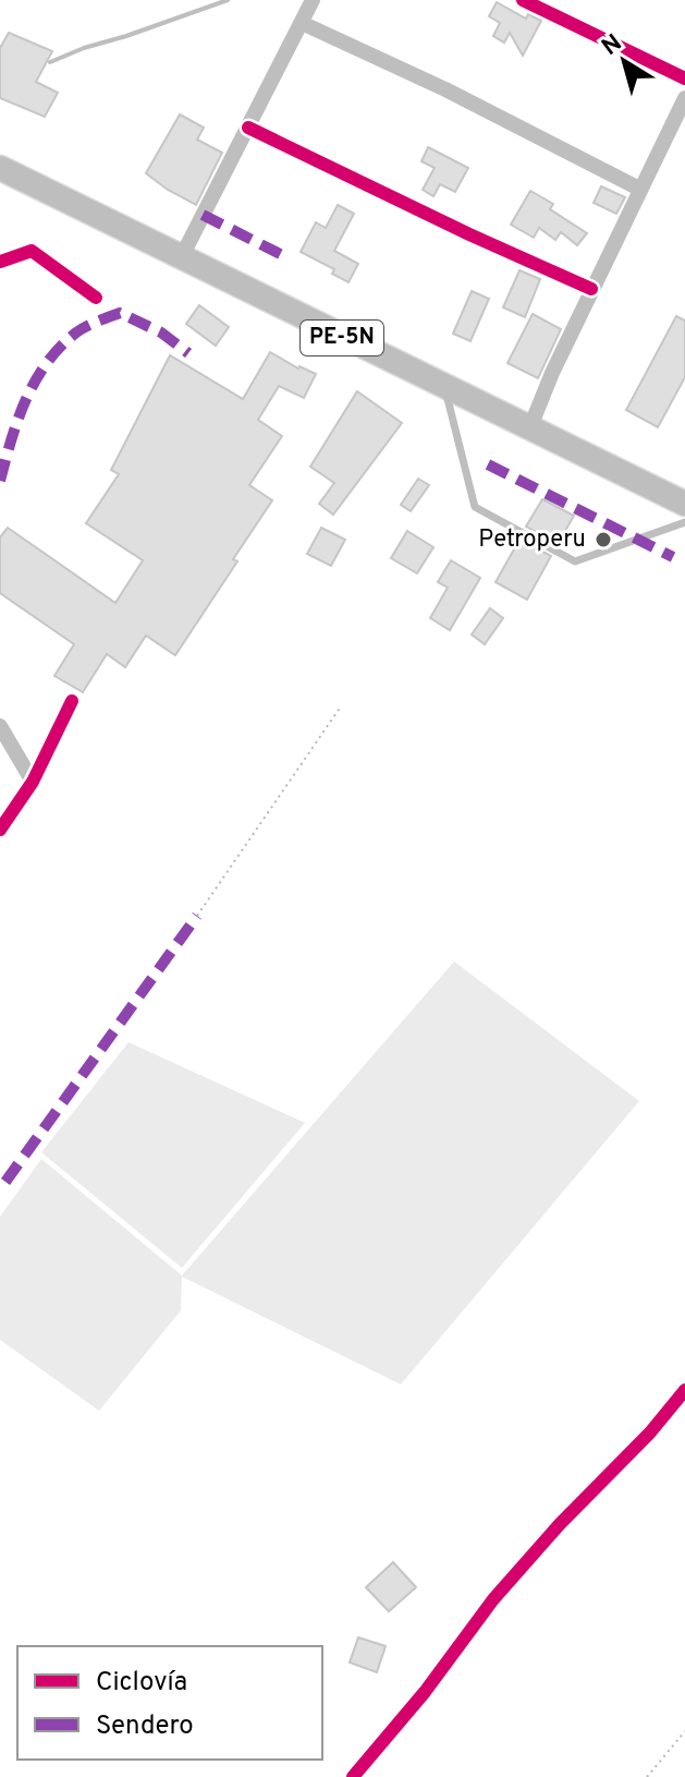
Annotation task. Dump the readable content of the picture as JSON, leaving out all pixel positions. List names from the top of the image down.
{
  "streets": {
    "highway": ["PE-5N"]
  },
  "places": ["Petroperu"],
  "legend": ["Ciclovía", "Sendero"],
  "north": "top left"
}
